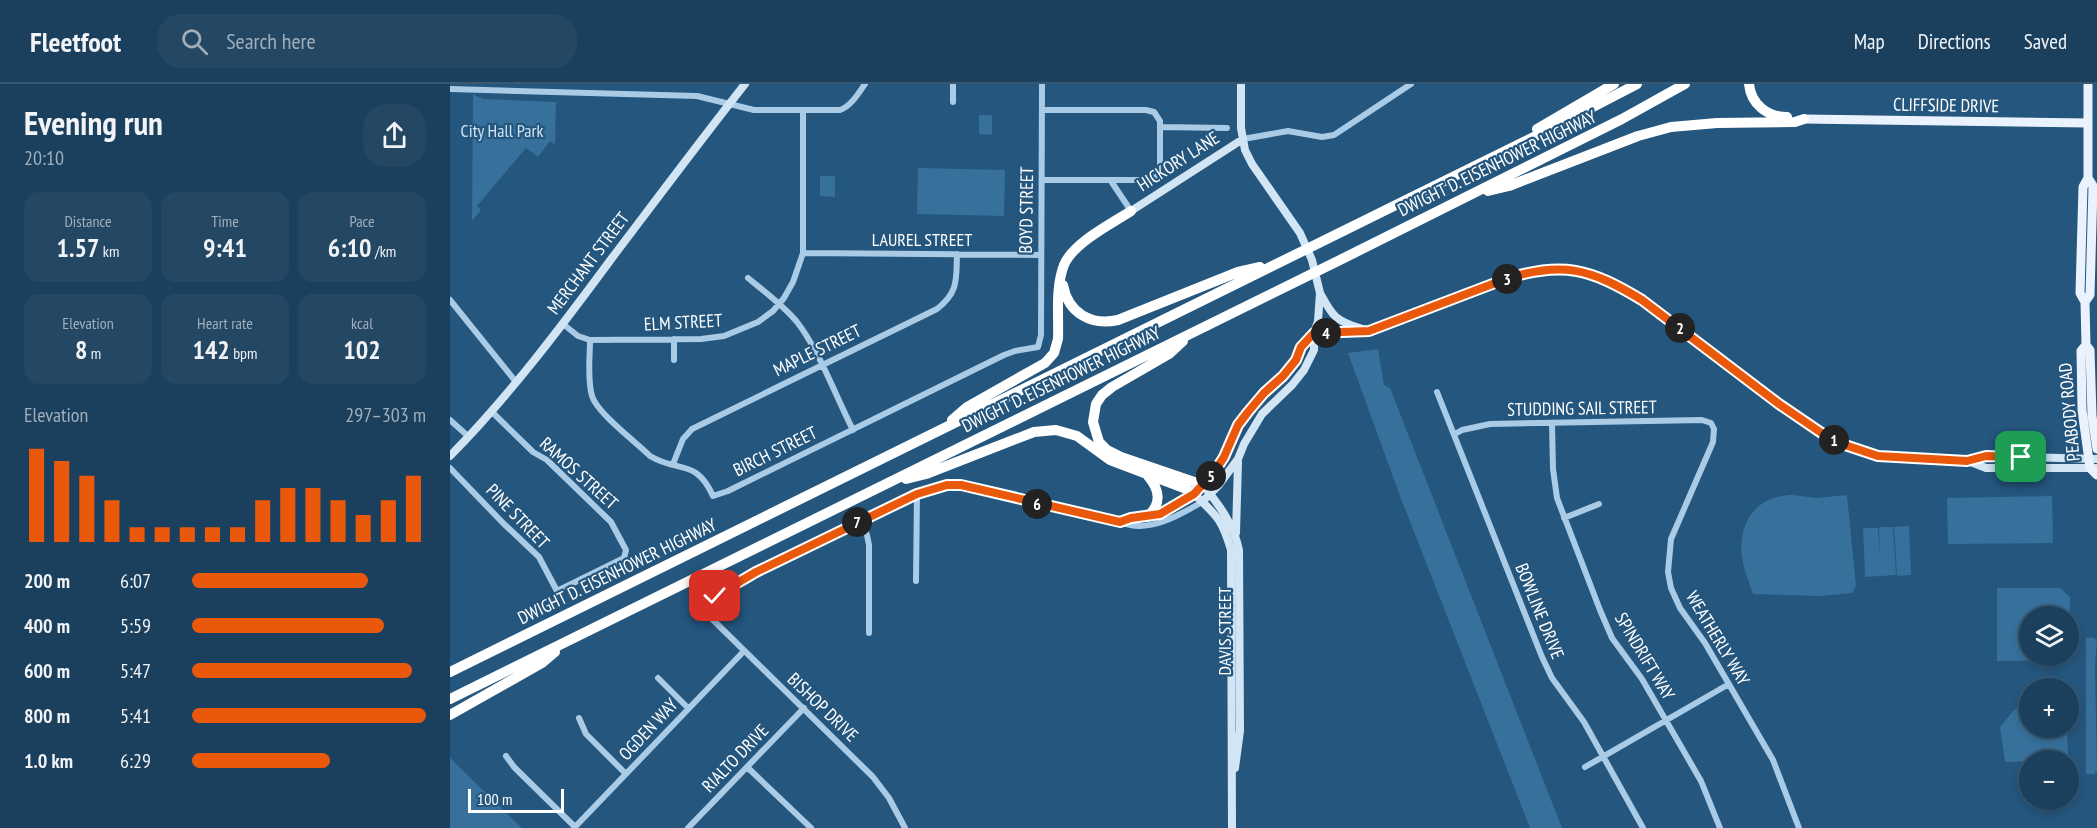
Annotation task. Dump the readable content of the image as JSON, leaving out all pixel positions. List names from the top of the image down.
{
  "streets": {
    "highway": ["DWIGHT D. EISENHOWER HIGHWAY"],
    "main road": ["CLIFFSIDE DRIVE", "PEABODY ROAD"],
    "street": [
      "HICKORY LANE",
      "BOYD STREET",
      "LAUREL STREET",
      "MERCHANT STREET",
      "ELM STREET",
      "MAPLE STREET",
      "STUDDING SAIL STREET",
      "BIRCH STREET",
      "RAMOS STREET",
      "PINE STREET",
      "BOWLINE DRIVE",
      "DAVIS STREET",
      "WEATHERLY WAY",
      "SPINDRIFT WAY",
      "BISHOP DRIVE",
      "OGDEN WAY",
      "RIALTO DRIVE"
    ]
  },
  "crossings": [
    ["CLIFFSIDE DRIVE", "PEABODY ROAD"],
    ["BOYD STREET", "LAUREL STREET"],
    ["BOYD STREET", "BIRCH STREET"],
    ["LAUREL STREET", "ELM STREET"],
    ["LAUREL STREET", "MAPLE STREET"],
    ["MERCHANT STREET", "ELM STREET"],
    ["MERCHANT STREET", "RAMOS STREET"],
    ["ELM STREET", "BIRCH STREET"],
    ["MAPLE STREET", "BIRCH STREET"],
    ["STUDDING SAIL STREET", "BOWLINE DRIVE"],
    ["STUDDING SAIL STREET", "WEATHERLY WAY"],
    ["STUDDING SAIL STREET", "SPINDRIFT WAY"],
    ["RAMOS STREET", "PINE STREET"],
    ["BISHOP DRIVE", "OGDEN WAY"],
    ["BISHOP DRIVE", "RIALTO DRIVE"]
  ],
  "parks": ["City Hall Park"],
  "scale_bar": "100 m",
  "page": {
    "header": "Fleetfoot",
    "search": "Search here",
    "nav": ["Map", "Directions", "Saved"],
    "heading": ["Evening run", "20:10"],
    "stats": [
      ["Distance", "1.57 km"],
      ["Time", "9:41"],
      ["Pace", "6:10 /km"],
      ["Elevation", "8 m"],
      ["Heart rate", "142 bpm"],
      ["kcal", "102"]
    ],
    "pins": [
      "3",
      "2",
      "4",
      "1",
      "5",
      "6",
      "7"
    ],
    "chart": ["Elevation", "297–303 m"],
    "list": [
      {
        "name": "200 m",
        "note": "6:07"
      },
      {
        "name": "400 m",
        "note": "5:59"
      },
      {
        "name": "600 m",
        "note": "5:47"
      },
      {
        "name": "800 m",
        "note": "5:41"
      },
      {
        "name": "1.0 km",
        "note": "6:29"
      }
    ],
    "map_buttons": ["+", "−"],
    "scale": "100 m"
  }
}
